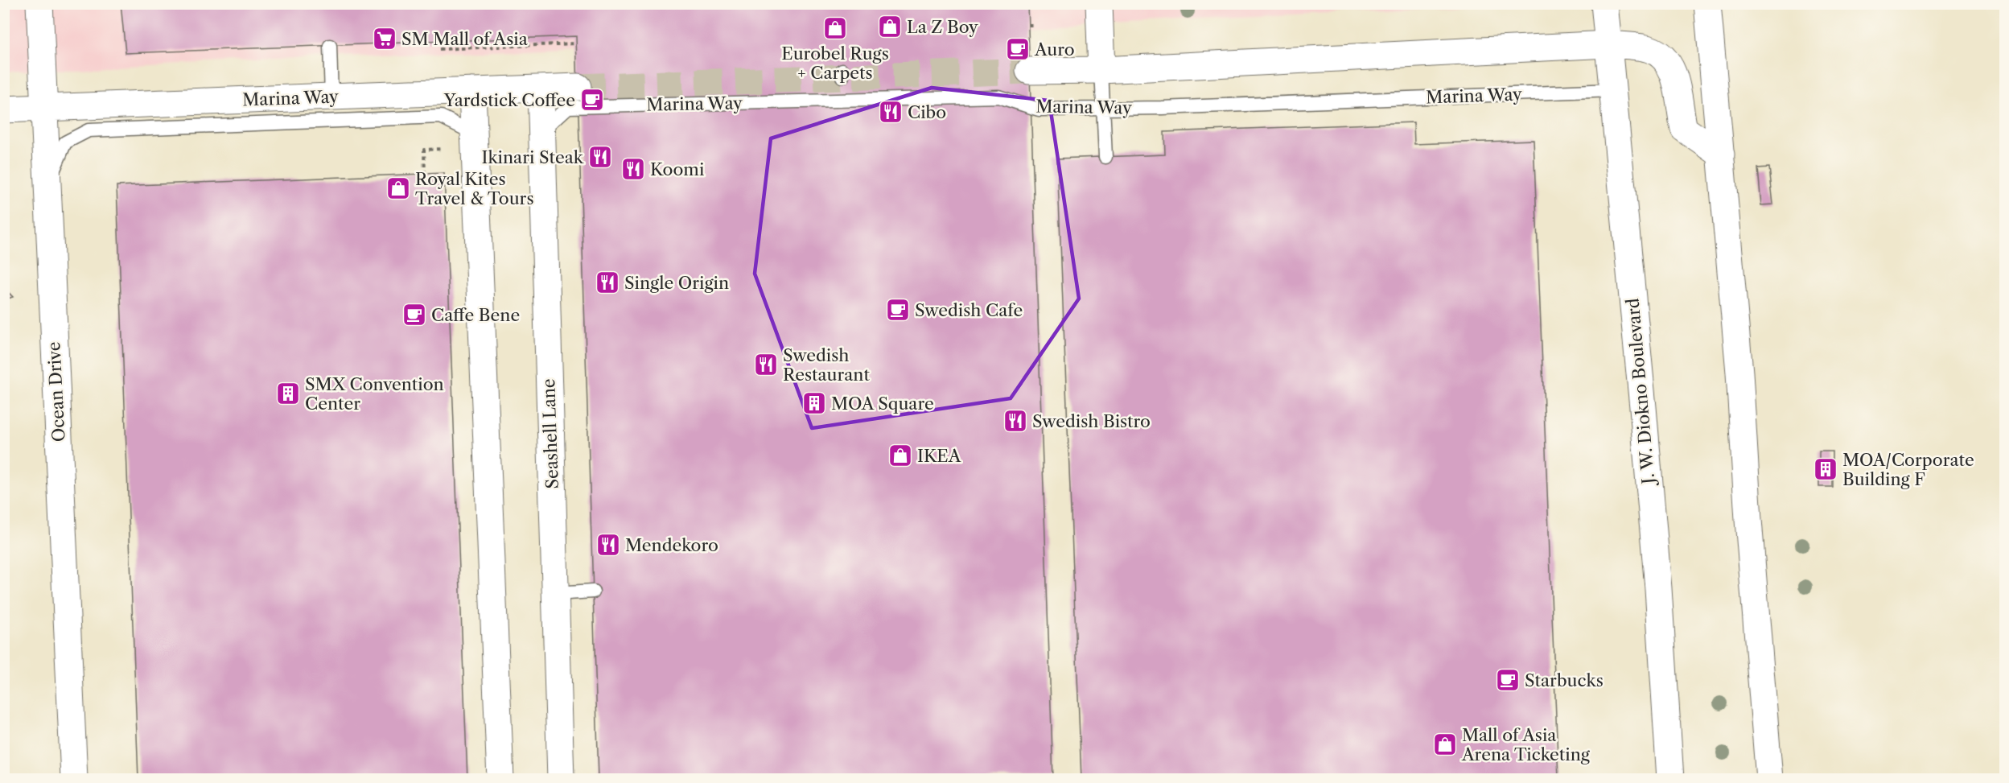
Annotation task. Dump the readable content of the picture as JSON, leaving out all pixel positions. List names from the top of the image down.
{
  "streets": {
    "street": [
      "Marina Way",
      "J. W. Diokno Boulevard",
      "Ocean Drive",
      "Seashell Lane"
    ]
  },
  "crossings": [
    ["Marina Way", "J. W. Diokno Boulevard"],
    ["Marina Way", "Ocean Drive"],
    ["Marina Way", "Seashell Lane"]
  ],
  "places": {
    "shop": [
      "La Z Boy",
      "Eurobel Rugs + Carpets",
      "Royal Kites Travel & Tours",
      "IKEA",
      "Mall of Asia Arena Ticketing"
    ],
    "supermarket": ["SM Mall of Asia"],
    "cafe": [
      "Auro",
      "Yardstick Coffee",
      "Swedish Cafe",
      "Caffe Bene",
      "Starbucks"
    ],
    "restaurant": [
      "Cibo",
      "Ikinari Steak",
      "Koomi",
      "Single Origin",
      "Swedish Restaurant",
      "Swedish Bistro",
      "Mendekoro"
    ],
    "building": ["SMX Convention Center", "MOA Square", "MOA/Corporate Building F"]
  }
}
